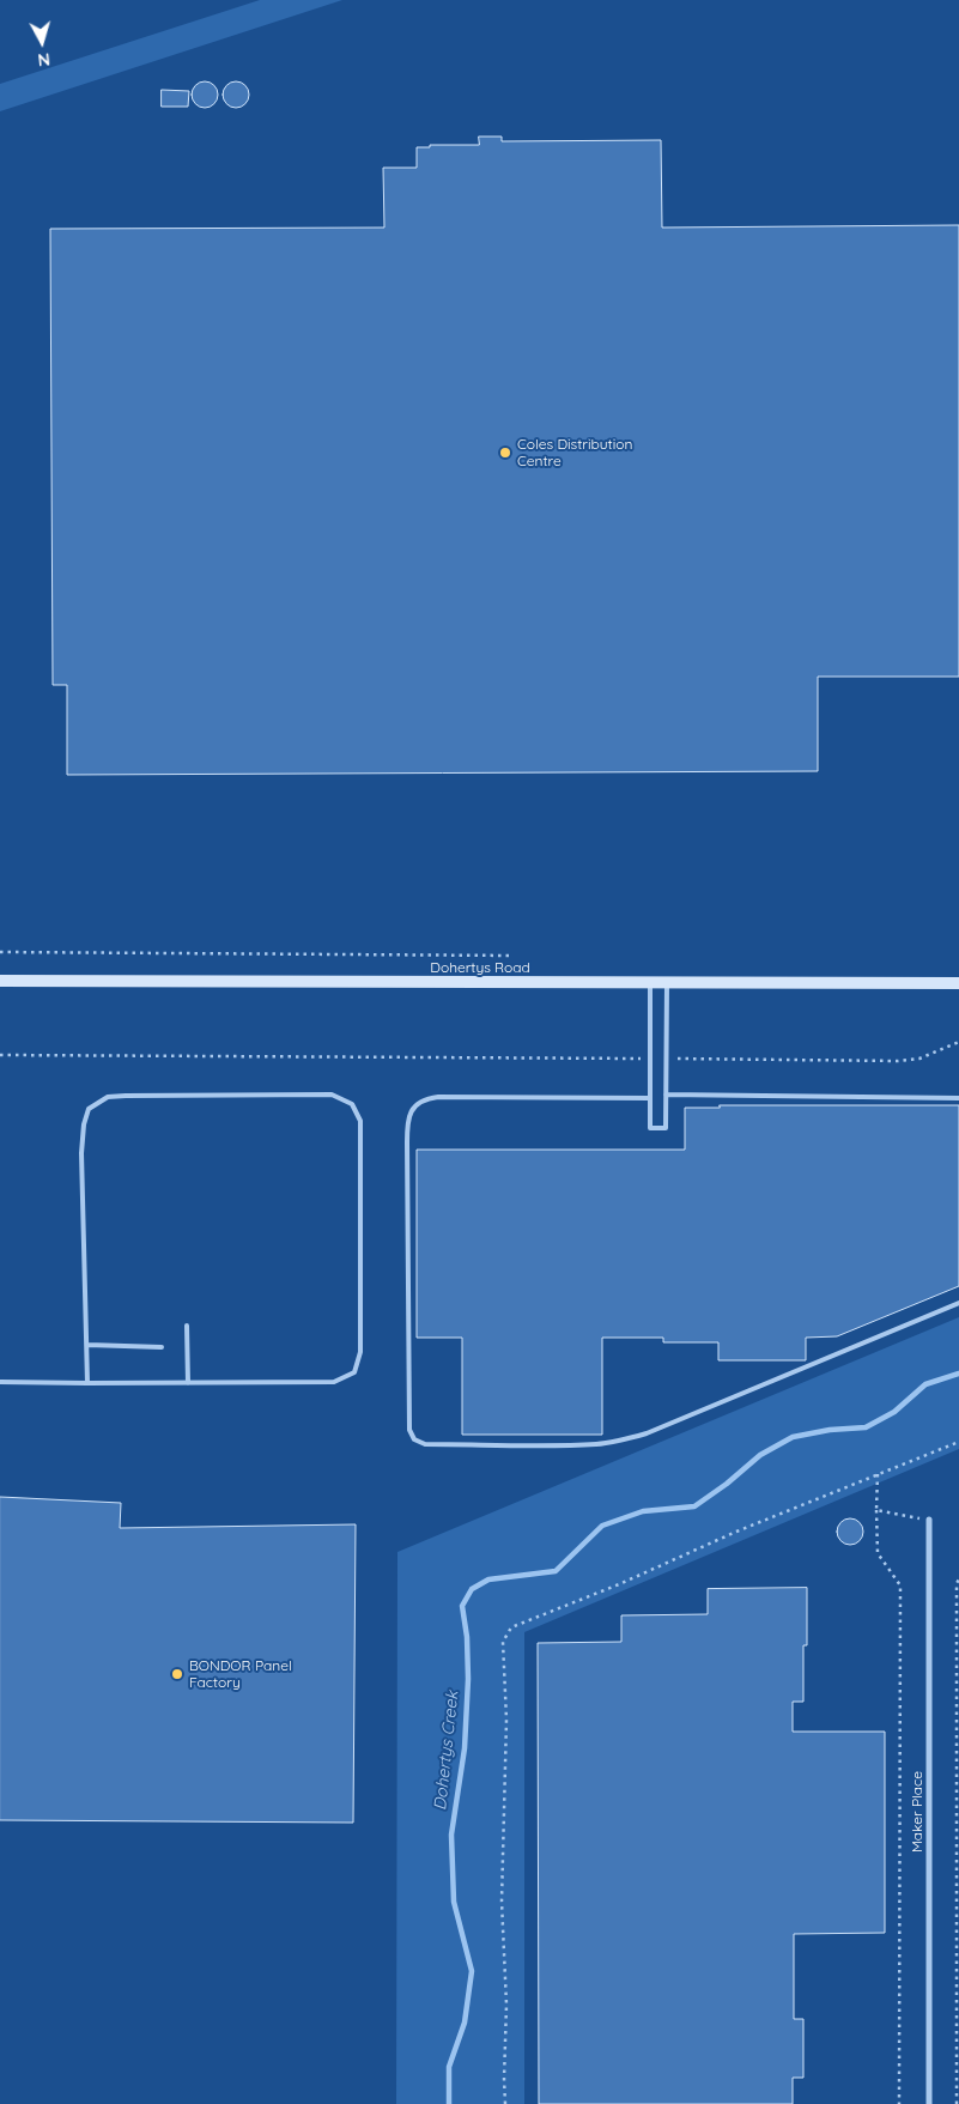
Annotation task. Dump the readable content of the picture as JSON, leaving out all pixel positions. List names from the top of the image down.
{
  "streets": {
    "main road": ["Dohertys Road"],
    "street": ["Maker Place"]
  },
  "water": ["Dohertys Creek"],
  "places": ["Coles Distribution Centre", "BONDOR Panel Factory"],
  "north": "bottom"
}
